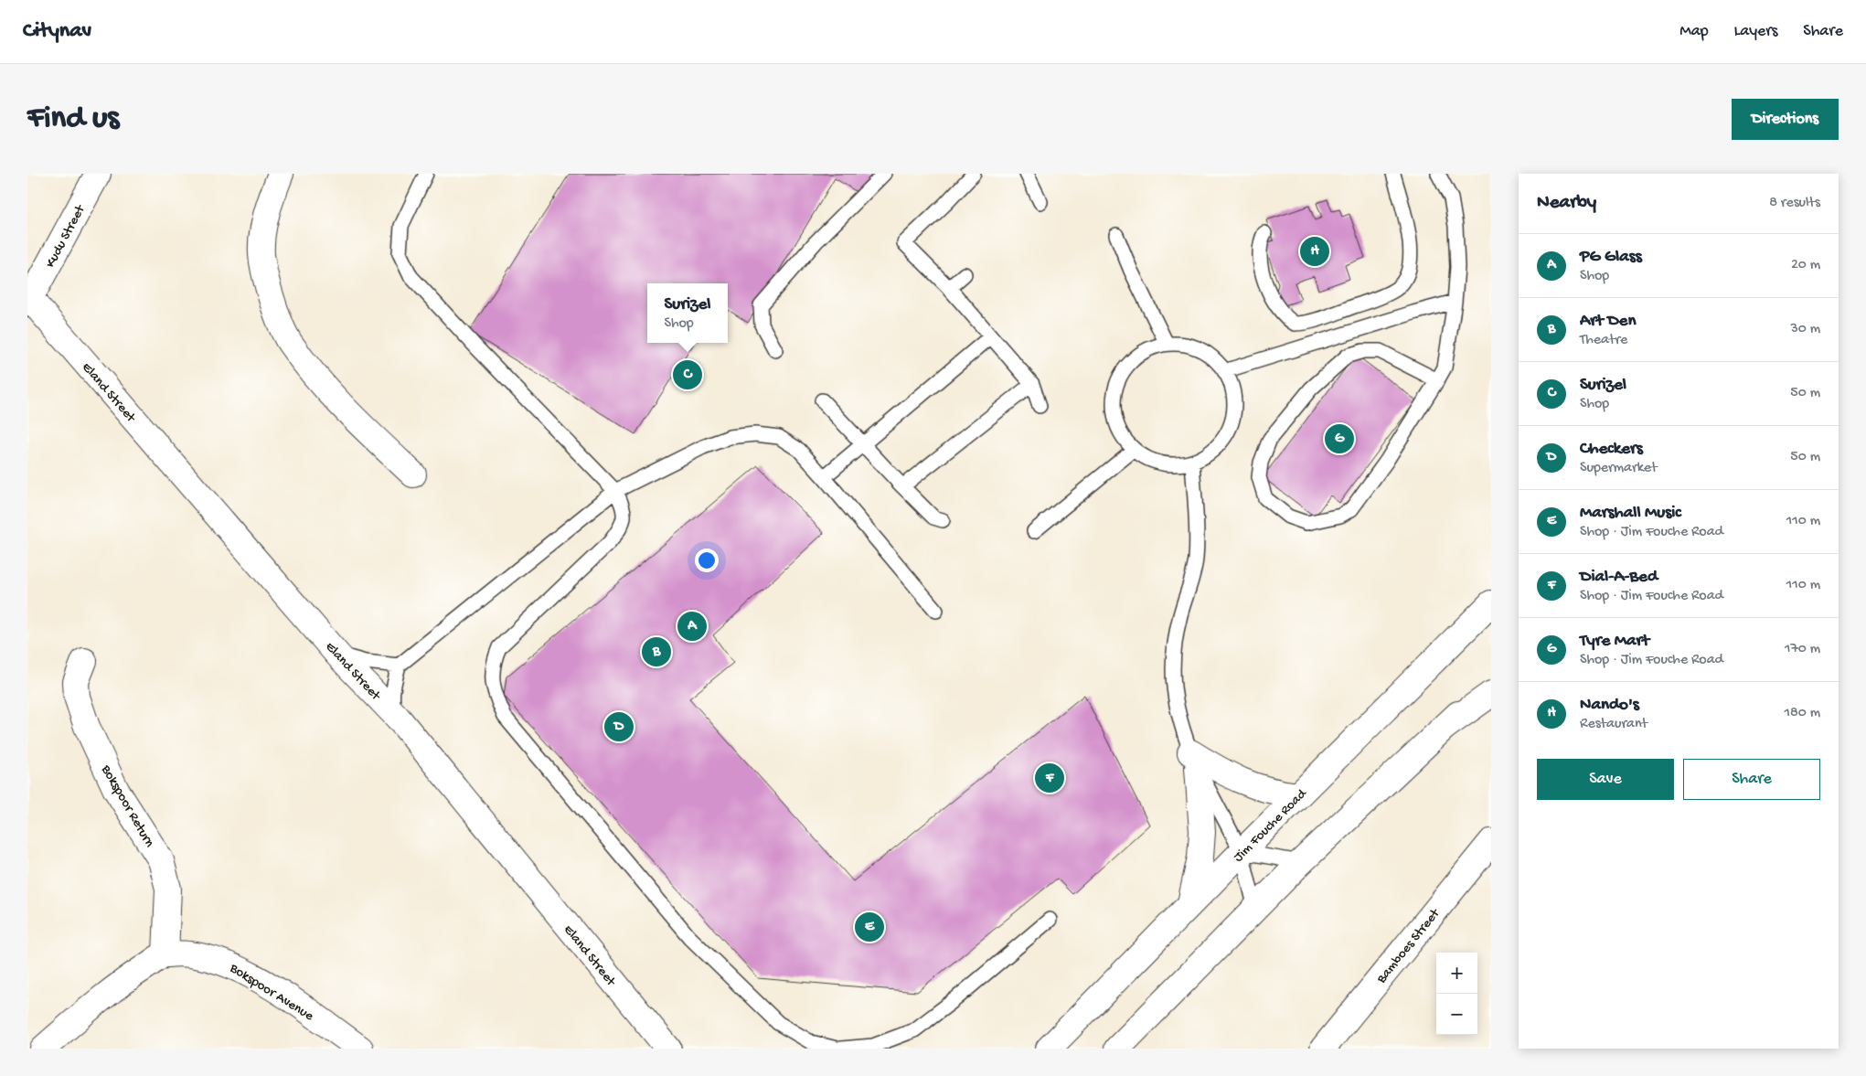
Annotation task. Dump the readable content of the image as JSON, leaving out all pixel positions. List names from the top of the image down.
{
  "streets": {
    "street": [
      "Kudu Street",
      "Eland Street",
      "Bokspoor Return",
      "Jim Fouche Road",
      "Bamboes Street",
      "Bokspoor Avenue"
    ]
  },
  "crossings": [
    ["Kudu Street", "Eland Street"],
    ["Bokspoor Return", "Bokspoor Avenue"]
  ],
  "page": {
    "header": "Citynav",
    "nav": ["Map", "Layers", "Share"],
    "buttons": [
      "Directions",
      ["Save", "Share"]
    ],
    "title": "Find us",
    "heading": ["Nearby", "8 results"],
    "list": [
      {
        "mark": "A",
        "name": "PG Glass",
        "note": "Shop",
        "value": "20 m"
      },
      {
        "mark": "B",
        "name": "Art Den",
        "note": "Theatre",
        "value": "30 m"
      },
      {
        "mark": "C",
        "name": "Surizel",
        "note": "Shop",
        "value": "50 m"
      },
      {
        "mark": "D",
        "name": "Checkers",
        "note": "Supermarket",
        "value": "50 m"
      },
      {
        "mark": "E",
        "name": "Marshall Music",
        "note": "Shop · Jim Fouche Road",
        "value": "110 m"
      },
      {
        "mark": "F",
        "name": "Dial-A-Bed",
        "note": "Shop · Jim Fouche Road",
        "value": "110 m"
      },
      {
        "mark": "G",
        "name": "Tyre Mart",
        "note": "Shop · Jim Fouche Road",
        "value": "170 m"
      },
      {
        "mark": "H",
        "name": "Nando's",
        "note": "Restaurant",
        "value": "180 m"
      }
    ],
    "pins": [
      "H",
      "C",
      "G",
      "A",
      "B",
      "D",
      "F",
      "E"
    ],
    "popup": ["Surizel", "Shop"],
    "map_buttons": ["+", "−"]
  }
}
